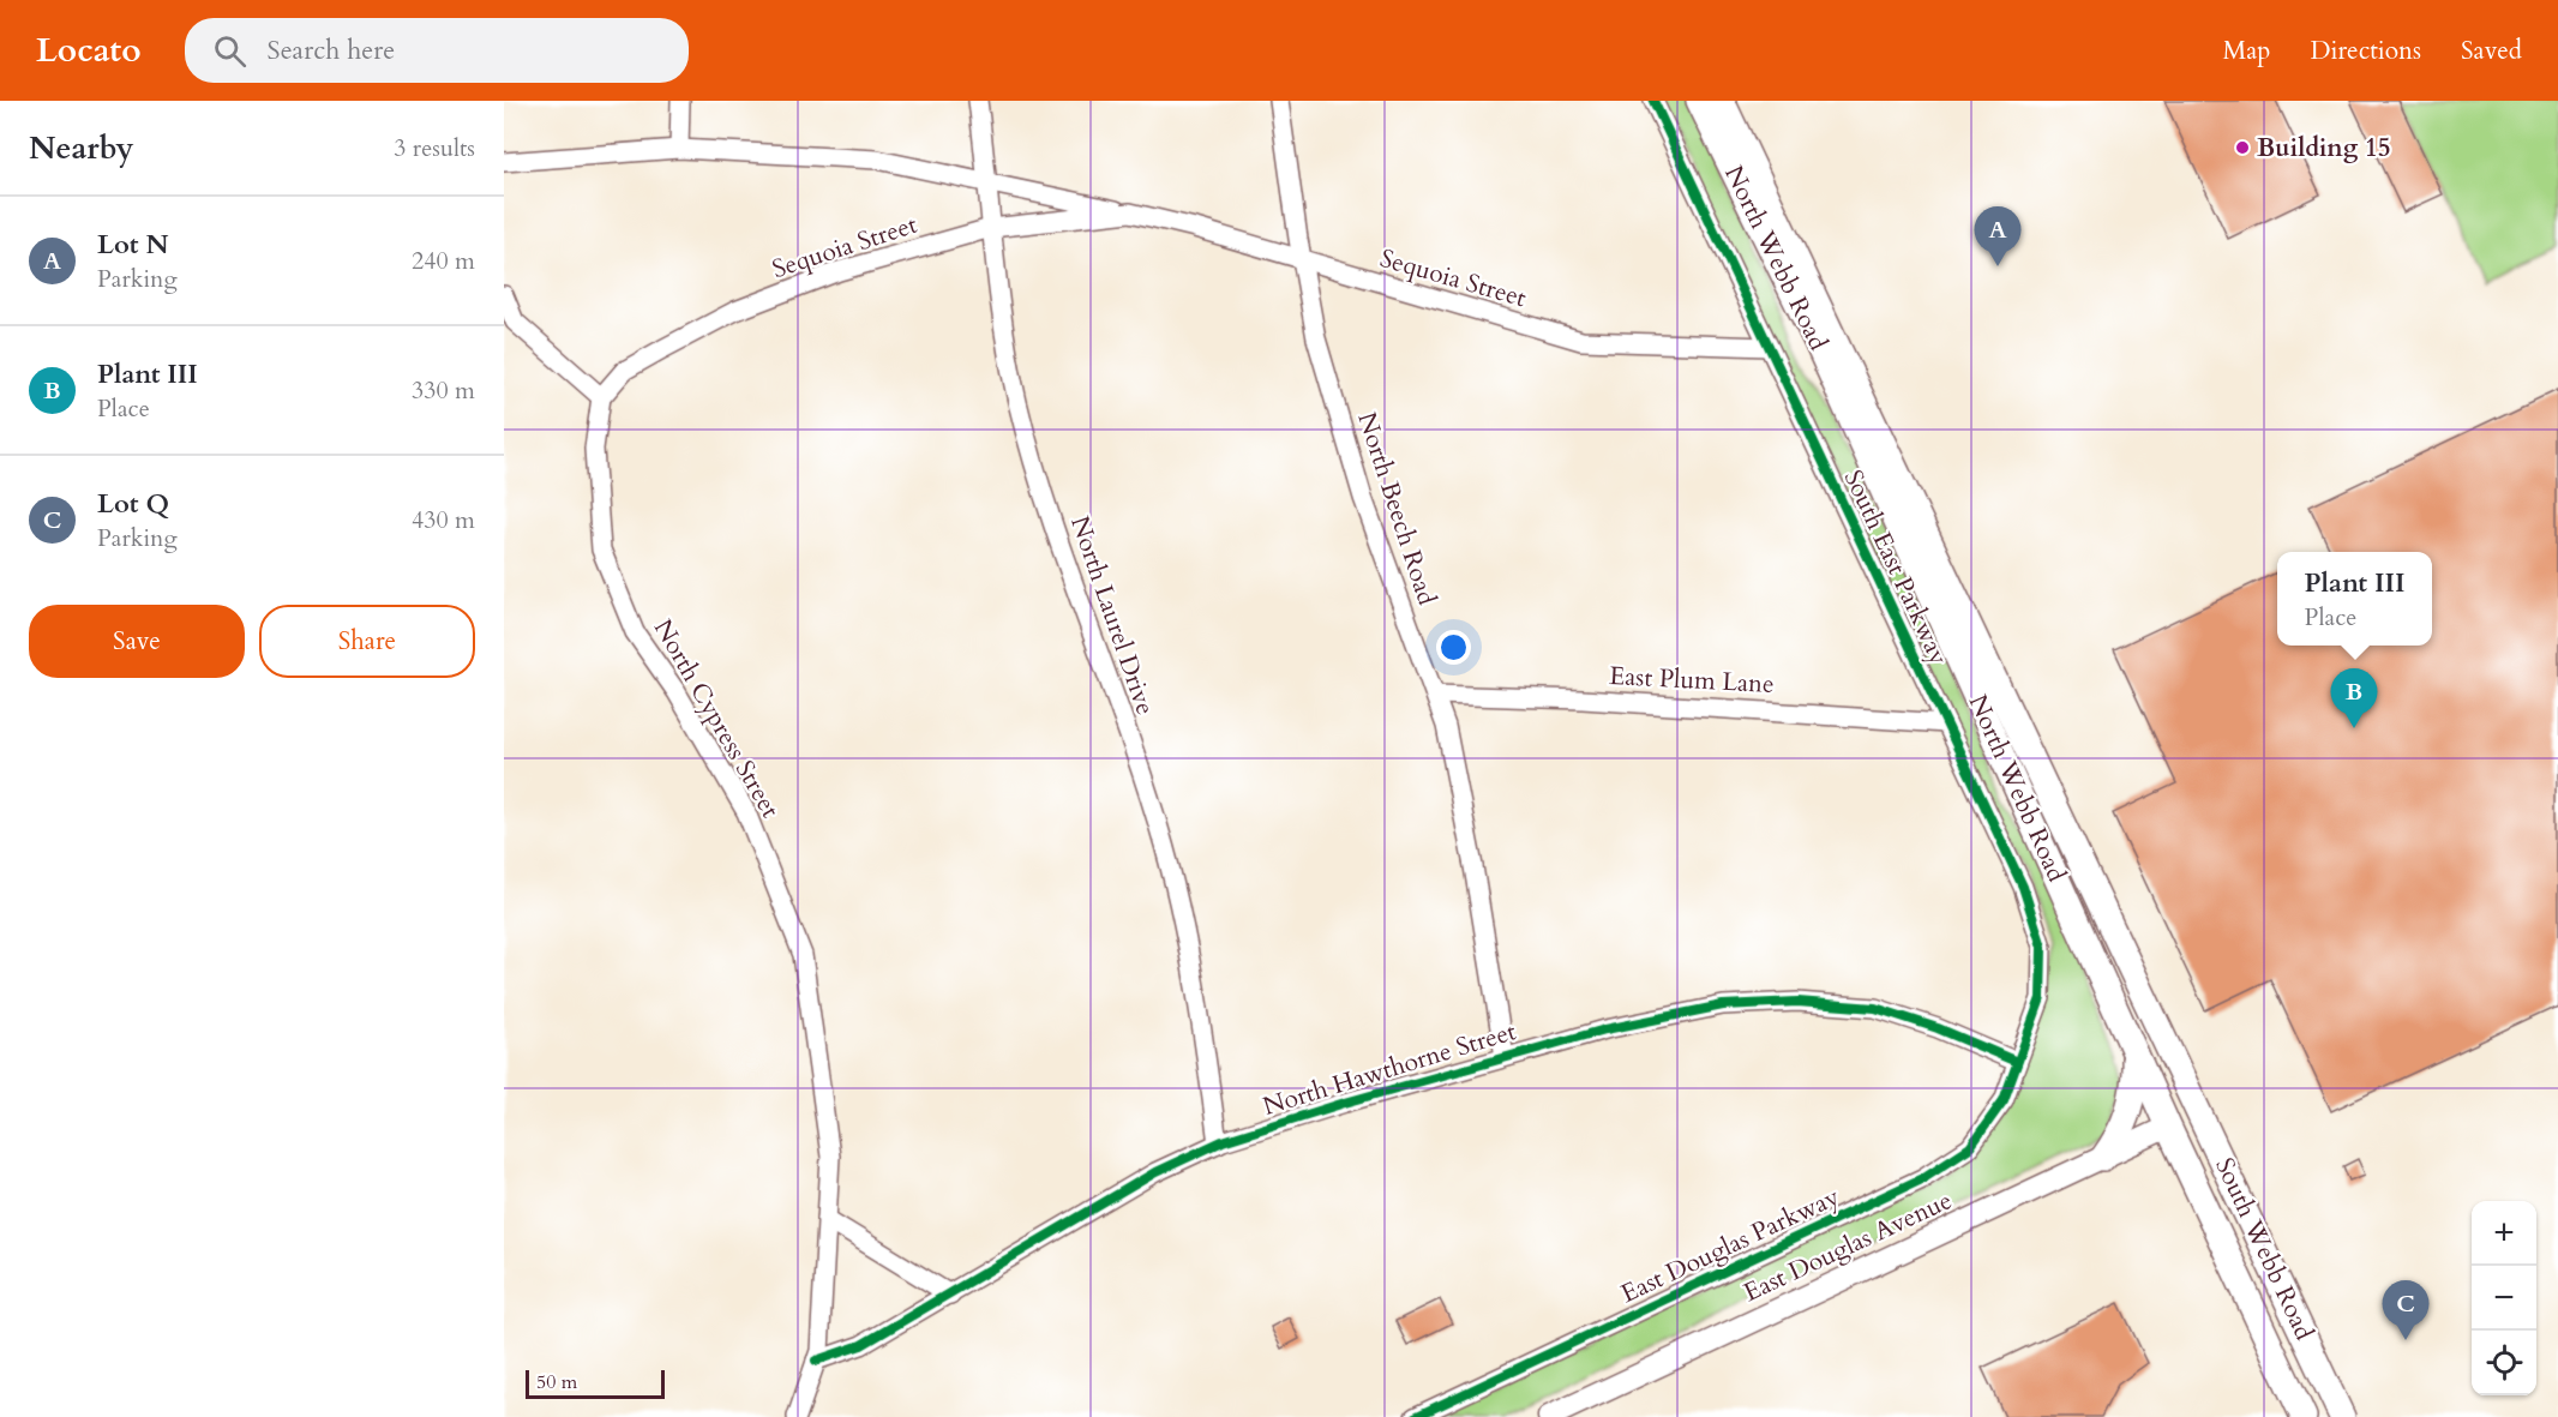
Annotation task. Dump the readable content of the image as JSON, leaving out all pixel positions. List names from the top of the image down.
{
  "streets": {
    "main road": ["North Webb Road", "South Webb Road"],
    "street": [
      "Sequoia Street",
      "North Beech Road",
      "South East Parkway",
      "North Laurel Drive",
      "East Plum Lane",
      "North Cypress Street",
      "North Hawthorne Street",
      "East Douglas Parkway",
      "East Douglas Avenue"
    ]
  },
  "crossings": [
    ["Sequoia Street", "North Beech Road"],
    ["Sequoia Street", "South East Parkway"],
    ["Sequoia Street", "North Laurel Drive"],
    ["Sequoia Street", "North Cypress Street"],
    ["North Webb Road", "East Douglas Avenue"],
    ["North Webb Road", "South Webb Road"],
    ["North Beech Road", "East Plum Lane"],
    ["North Beech Road", "North Hawthorne Street"],
    ["South East Parkway", "East Plum Lane"],
    ["South East Parkway", "North Hawthorne Street"],
    ["South East Parkway", "East Douglas Parkway"],
    ["North Laurel Drive", "North Hawthorne Street"],
    ["North Cypress Street", "North Hawthorne Street"],
    ["North Hawthorne Street", "East Douglas Parkway"],
    ["East Douglas Avenue", "South Webb Road"]
  ],
  "places": ["Building 15"],
  "scale_bar": "50 m",
  "page": {
    "header": "Locato",
    "search": "Search here",
    "nav": ["Map", "Directions", "Saved"],
    "heading": ["Nearby", "3 results"],
    "list": [
      {
        "mark": "A",
        "name": "Lot N",
        "note": "Parking",
        "value": "240 m"
      },
      {
        "mark": "B",
        "name": "Plant III",
        "note": "Place",
        "value": "330 m"
      },
      {
        "mark": "C",
        "name": "Lot Q",
        "note": "Parking",
        "value": "430 m"
      }
    ],
    "pins": ["A", "B", "C"],
    "popup": ["Plant III", "Place"],
    "buttons": ["Save", "Share"],
    "map_buttons": ["+", "−"],
    "scale": "50 m"
  }
}
